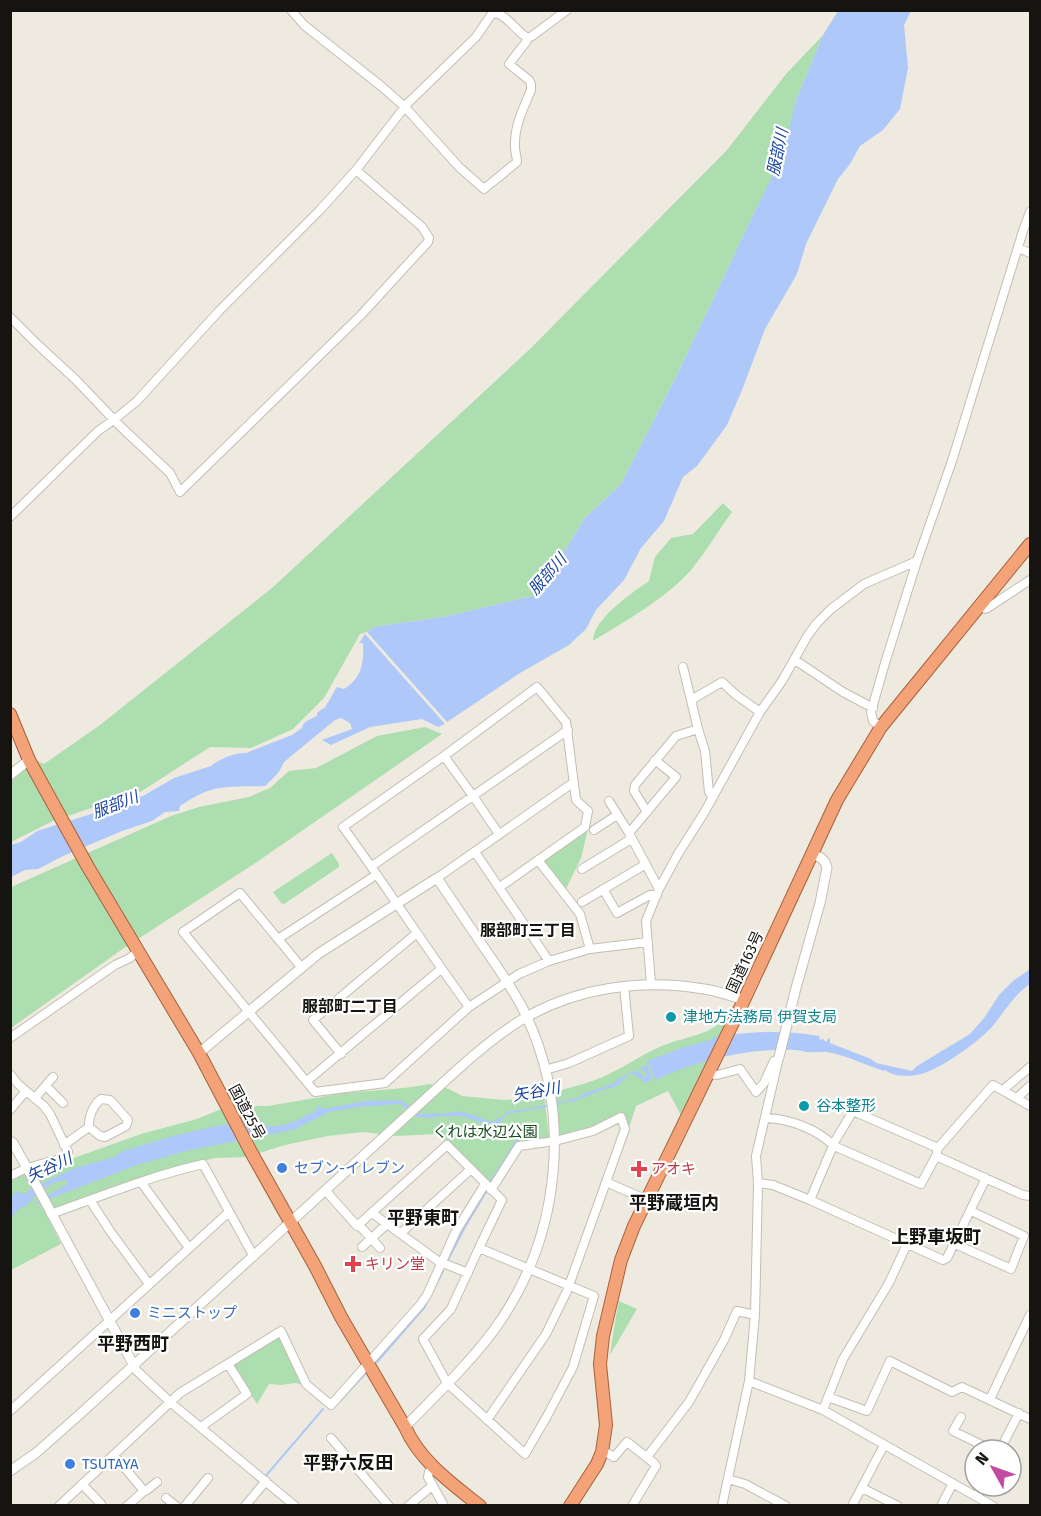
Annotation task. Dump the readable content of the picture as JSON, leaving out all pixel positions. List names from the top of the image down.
{
  "streets": {
    "highway": ["国道163号", "国道25号"]
  },
  "districts": [
    "服部町三丁目",
    "服部町二丁目",
    "平野蔵垣内",
    "平野東町",
    "上野車坂町",
    "平野西町",
    "平野六反田"
  ],
  "water": ["服部川", "矢谷川"],
  "parks": ["くれは水辺公園"],
  "places": {
    "other": [
      "津地方法務局 伊賀支局",
      "谷本整形",
      "セブン-イレブン",
      "ミニストップ",
      "TSUTAYA"
    ],
    "health": ["アオキ", "キリン堂"]
  },
  "north": "top left"
}
